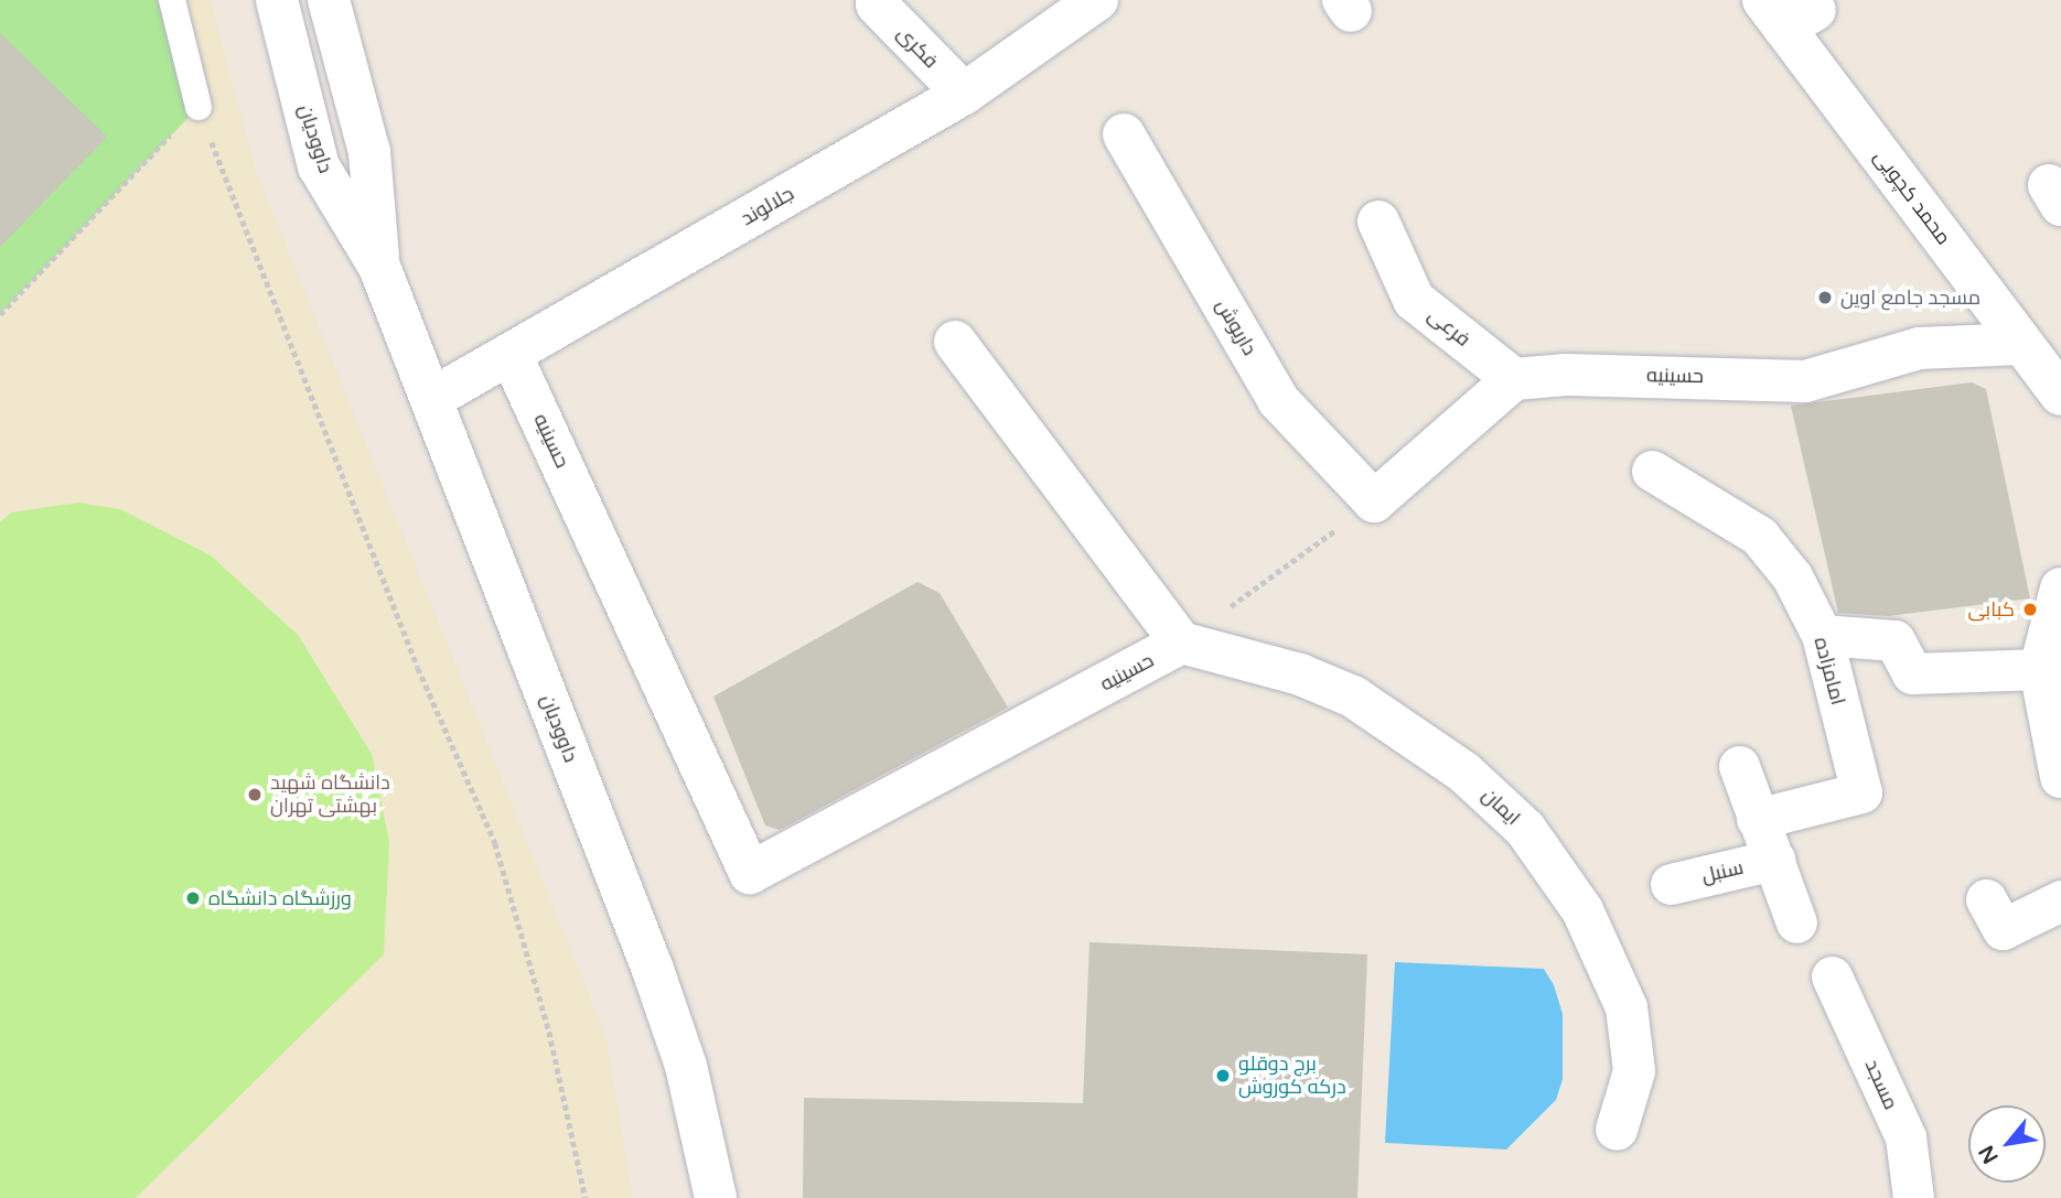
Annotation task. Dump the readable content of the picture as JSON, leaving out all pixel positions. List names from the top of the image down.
{
  "streets": {
    "street": [
      "فکری",
      "داوودیان",
      "محمد کچویی",
      "جلالوند",
      "داریوش",
      "فرعی",
      "حسینیه",
      "امامزاده",
      "ایمان",
      "سنبل",
      "مسجد"
    ]
  },
  "crossings": [
    ["فکری", "جلالوند"],
    ["داوودیان", "جلالوند"],
    ["محمد کچویی", "حسینیه"],
    ["جلالوند", "حسینیه"],
    ["فرعی", "حسینیه"],
    ["حسینیه", "ایمان"]
  ],
  "places": [
    "مسجد جامع اوین",
    "کبابی",
    "دانشگاه شهید بهشتی تهران",
    "ورزشگاه دانشگاه",
    "برج دوقلو درکه کوروش"
  ],
  "north": "bottom left"
}
